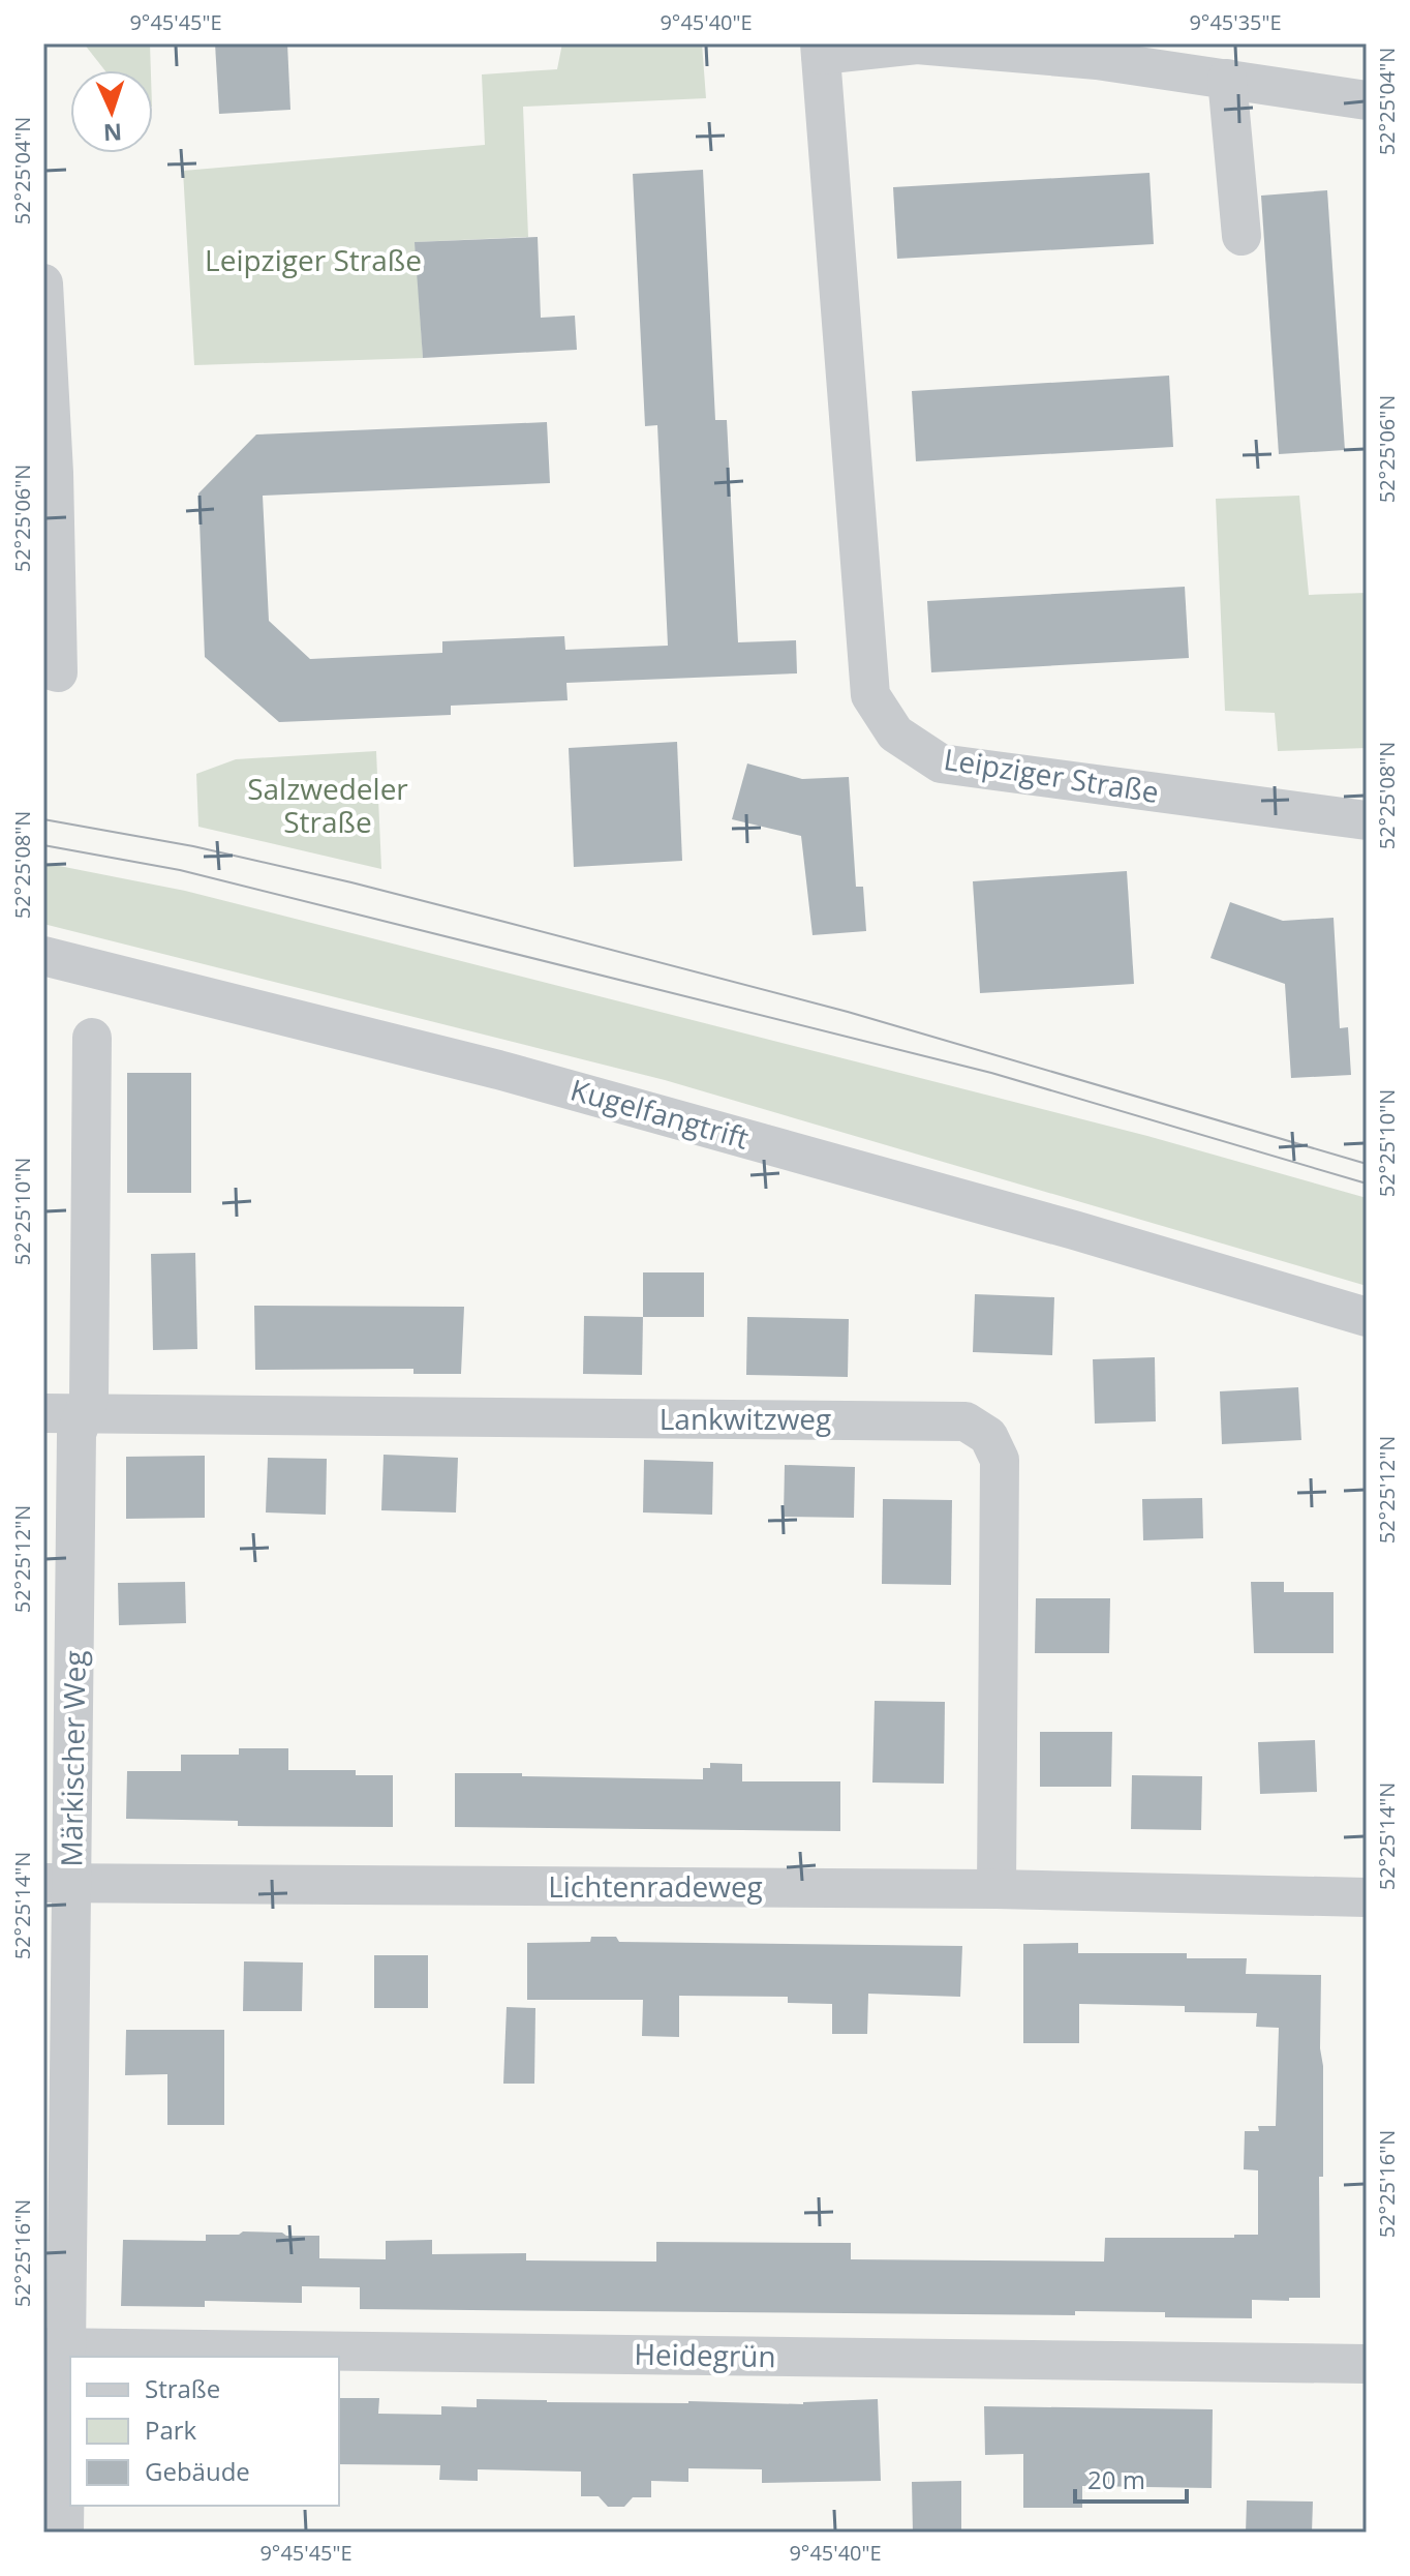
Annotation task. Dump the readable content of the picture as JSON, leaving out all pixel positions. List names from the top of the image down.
{
  "streets": {
    "street": [
      "Leipziger Straße",
      "Kugelfangtrift",
      "Lankwitzweg",
      "Märkischer Weg",
      "Lichtenradeweg",
      "Heidegrün"
    ]
  },
  "crossings": [
    ["Lankwitzweg", "Märkischer Weg"],
    ["Lankwitzweg", "Lichtenradeweg"],
    ["Märkischer Weg", "Lichtenradeweg"],
    ["Märkischer Weg", "Heidegrün"]
  ],
  "parks": ["Leipziger Straße", "Salzwedeler Straße"],
  "legend": ["Straße", "Park", "Gebäude"],
  "scale_bar": "20 m",
  "north": "bottom",
  "coordinates": [
    "9°45'45\"E",
    "9°45'40\"E",
    "9°45'35\"E",
    "52°25'04\"N",
    "52°25'06\"N",
    "52°25'08\"N",
    "52°25'10\"N",
    "52°25'12\"N",
    "52°25'14\"N",
    "52°25'16\"N"
  ]
}
